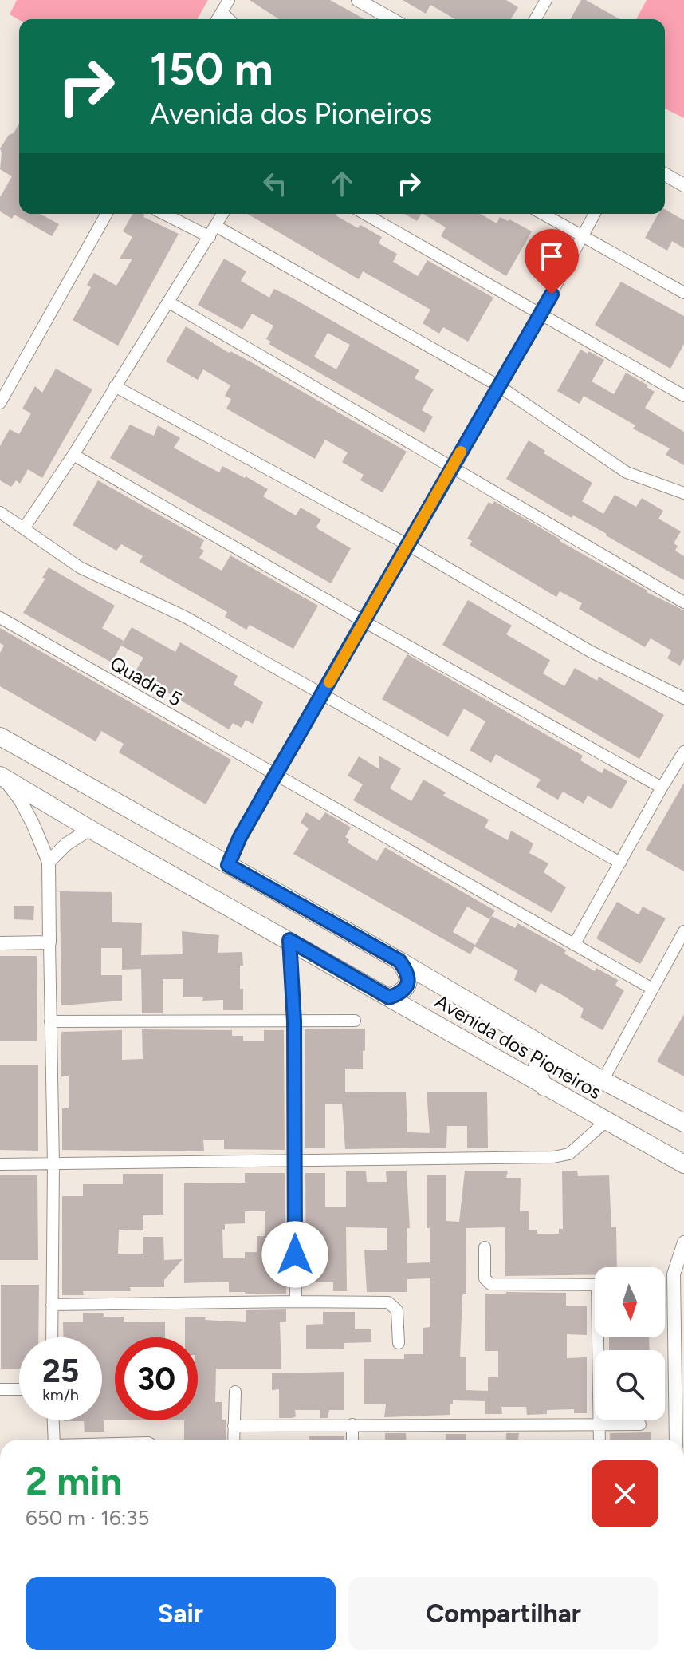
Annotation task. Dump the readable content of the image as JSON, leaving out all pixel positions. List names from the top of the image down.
{
  "streets": {
    "main road": ["Avenida dos Pioneiros"],
    "street": ["Quadra 5"]
  },
  "north": "bottom",
  "page": {
    "turn": ["150 m", "Avenida dos Pioneiros"],
    "speed": "25 km/h",
    "limit": "30",
    "heading": ["2 min", "650 m · 16:35"],
    "buttons": ["Sair", "Compartilhar"]
  }
}
